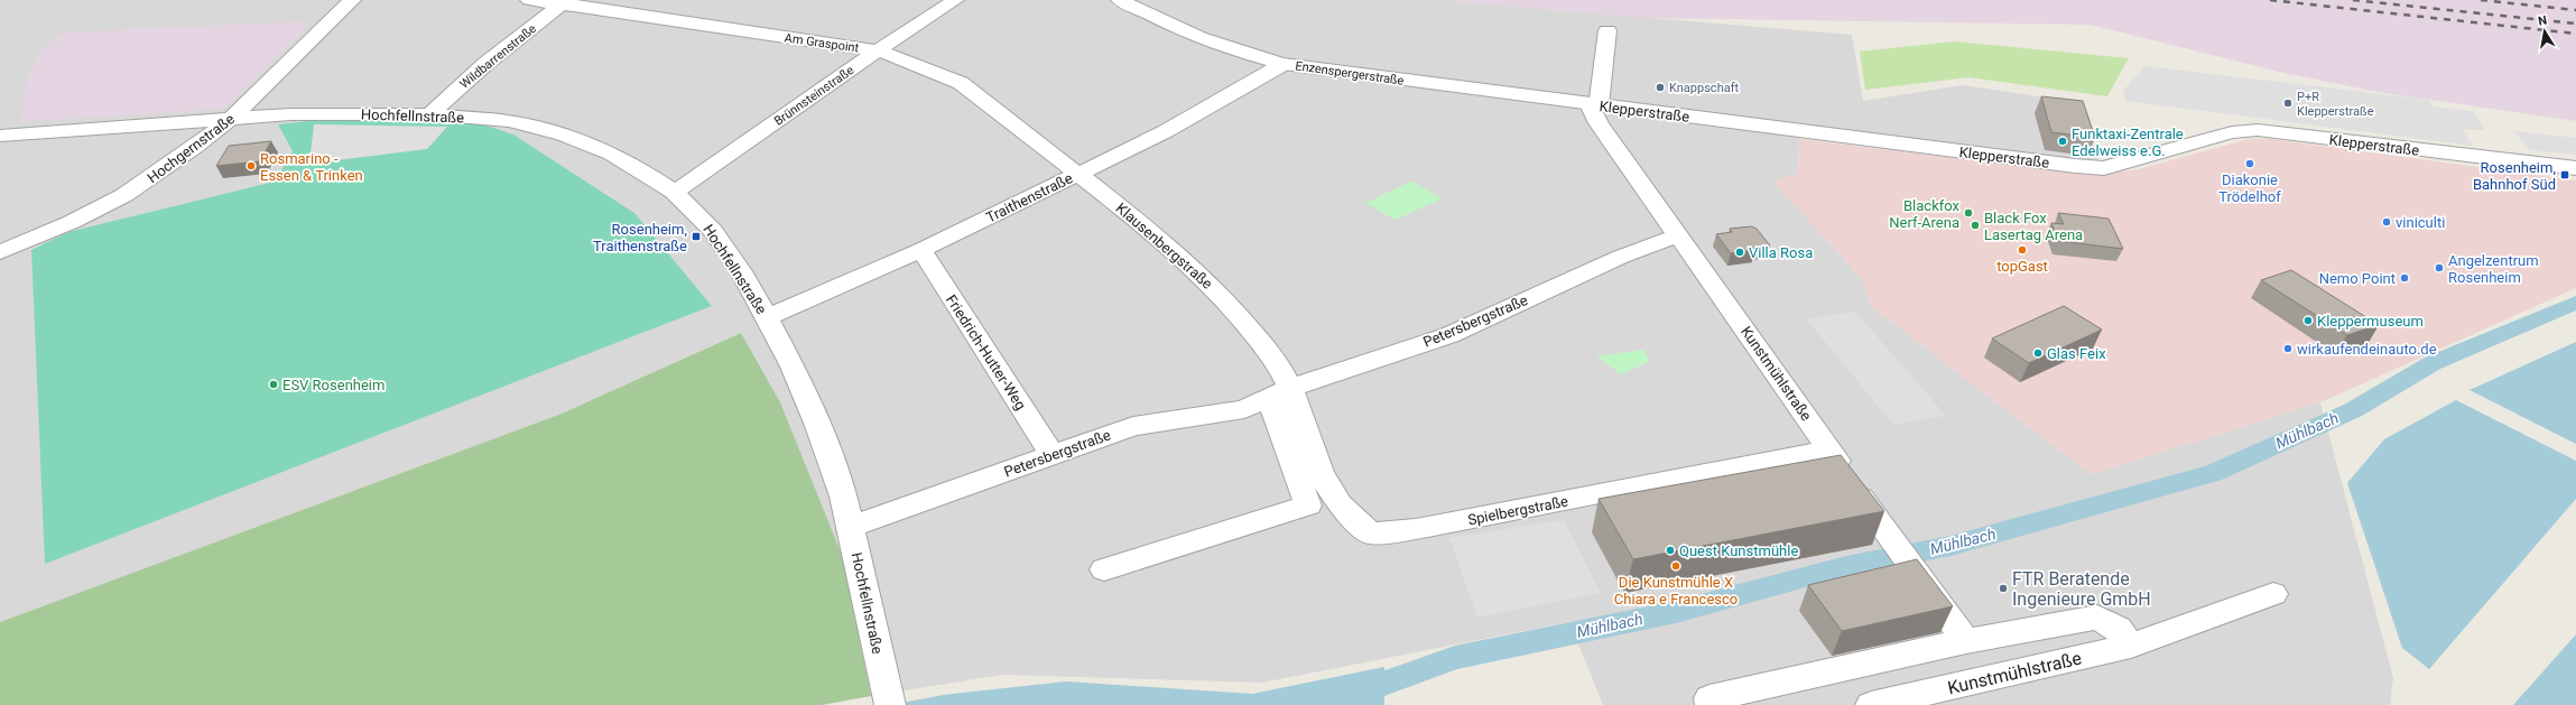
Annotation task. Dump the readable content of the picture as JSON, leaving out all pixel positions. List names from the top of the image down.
{
  "streets": {
    "street": [
      "Am Graspoint",
      "Wildbarrenstraße",
      "Enzenspergerstraße",
      "Brünnsteinstraße",
      "Klepperstraße",
      "Hochfellnstraße",
      "Hochgernstraße",
      "Traithenstraße",
      "Klausenbergstraße",
      "Petersbergstraße",
      "Friedrich-Hutter-Weg",
      "Kunstmühlstraße",
      "Spielbergstraße"
    ]
  },
  "crossings": [
    ["Am Graspoint", "Wildbarrenstraße"],
    ["Am Graspoint", "Brünnsteinstraße"],
    ["Am Graspoint", "Traithenstraße"],
    ["Am Graspoint", "Klausenbergstraße"],
    ["Wildbarrenstraße", "Hochfellnstraße"],
    ["Enzenspergerstraße", "Klepperstraße"],
    ["Enzenspergerstraße", "Traithenstraße"],
    ["Enzenspergerstraße", "Kunstmühlstraße"],
    ["Brünnsteinstraße", "Hochfellnstraße"],
    ["Klepperstraße", "Kunstmühlstraße"],
    ["Hochfellnstraße", "Hochgernstraße"],
    ["Hochfellnstraße", "Traithenstraße"],
    ["Hochfellnstraße", "Petersbergstraße"],
    ["Traithenstraße", "Klausenbergstraße"],
    ["Traithenstraße", "Friedrich-Hutter-Weg"],
    ["Klausenbergstraße", "Petersbergstraße"],
    ["Klausenbergstraße", "Spielbergstraße"],
    ["Petersbergstraße", "Friedrich-Hutter-Weg"],
    ["Petersbergstraße", "Kunstmühlstraße"],
    ["Petersbergstraße", "Spielbergstraße"],
    ["Kunstmühlstraße", "Spielbergstraße"]
  ],
  "water": ["Mühlbach"],
  "places": {
    "other": [
      "Knappschaft",
      "P+R Klepperstraße",
      "Funktaxi-Zentrale Edelweiss e.G.",
      "Diakonie Trödelhof",
      "Rosmarino - Essen & Trinken",
      "Blackfox Nerf-Arena",
      "viniculti",
      "Black Fox Lasertag Arena",
      "topGast",
      "Villa Rosa",
      "Angelzentrum Rosenheim",
      "Nemo Point",
      "Kleppermuseum",
      "wirkaufendeinauto.de",
      "Glas Feix",
      "ESV Rosenheim",
      "Quest Kunstmühle",
      "Die Kunstmühle X Chiara e Francesco",
      "FTR Beratende Ingenieure GmbH"
    ],
    "transit": ["Rosenheim, Bahnhof Süd", "Rosenheim, Traithenstraße"]
  },
  "north": "top"
}
